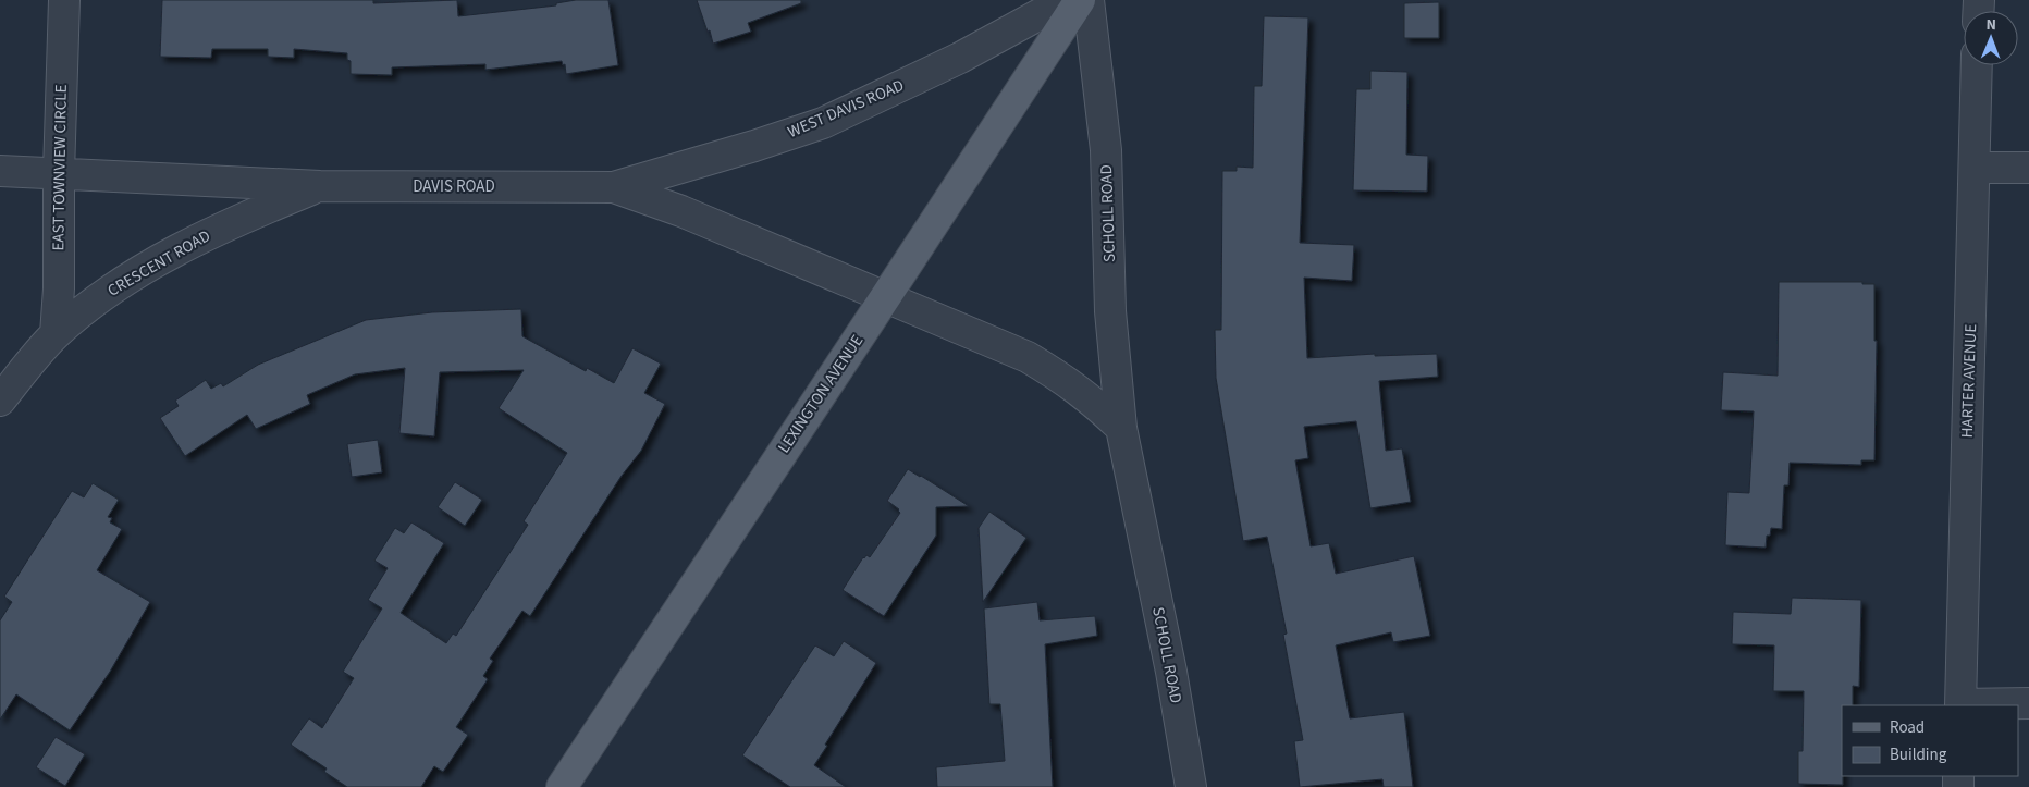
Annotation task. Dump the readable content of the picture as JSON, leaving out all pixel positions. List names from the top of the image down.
{
  "streets": {
    "main road": ["LEXINGTON AVENUE"],
    "street": [
      "WEST DAVIS ROAD",
      "EAST TOWNVIEW CIRCLE",
      "DAVIS ROAD",
      "SCHOLL ROAD",
      "CRESCENT ROAD",
      "HARTER AVENUE"
    ]
  },
  "crossings": [
    ["WEST DAVIS ROAD", "DAVIS ROAD"],
    ["EAST TOWNVIEW CIRCLE", "DAVIS ROAD"],
    ["EAST TOWNVIEW CIRCLE", "CRESCENT ROAD"],
    ["DAVIS ROAD", "CRESCENT ROAD"],
    ["DAVIS ROAD", "LEXINGTON AVENUE"]
  ],
  "legend": ["Road", "Building"],
  "north": "top"
}
